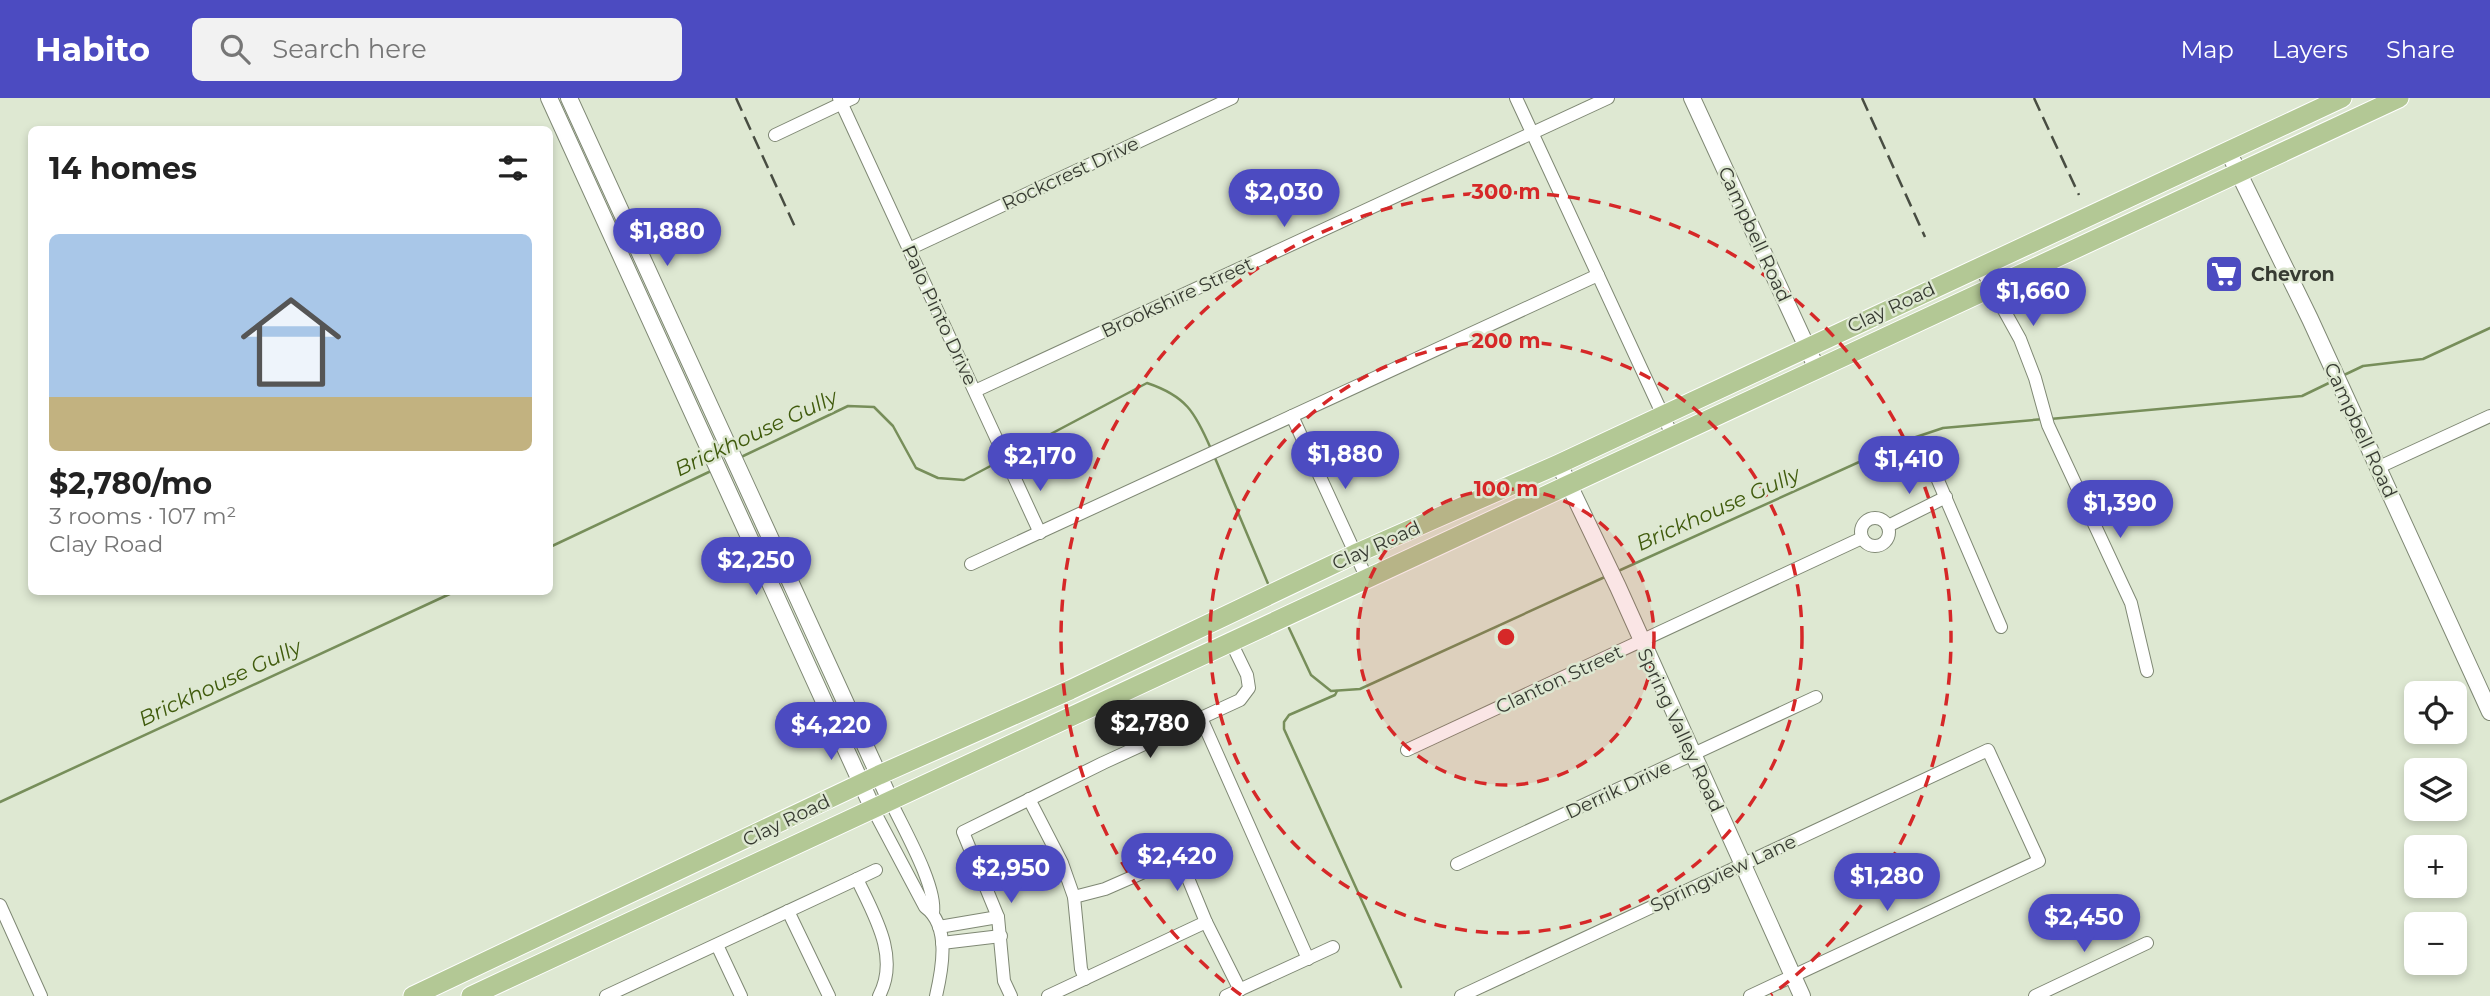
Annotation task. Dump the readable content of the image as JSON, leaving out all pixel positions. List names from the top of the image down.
{
  "streets": {
    "main road": ["Clay Road"],
    "street": [
      "Rockcrest Drive",
      "Campbell Road",
      "Brookshire Street",
      "Palo Pinto Drive",
      "Clanton Street",
      "Spring Valley Road",
      "Derrik Drive",
      "Springview Lane"
    ]
  },
  "crossings": [
    ["Rockcrest Drive", "Palo Pinto Drive"],
    ["Campbell Road", "Clay Road"],
    ["Brookshire Street", "Palo Pinto Drive"],
    ["Clay Road", "Spring Valley Road"],
    ["Clanton Street", "Spring Valley Road"],
    ["Spring Valley Road", "Derrik Drive"],
    ["Spring Valley Road", "Springview Lane"]
  ],
  "water": ["Brickhouse Gully"],
  "places": {
    "supermarket": ["Chevron"]
  },
  "page": {
    "header": "Habito",
    "search": "Search here",
    "nav": ["Map", "Layers", "Share"],
    "heading": "14 homes",
    "price": [
      "$2,030",
      "$1,880",
      "$1,660",
      "$1,880",
      "$2,170",
      "$1,410",
      "$1,390",
      "$2,250",
      "$2,780",
      "$4,220",
      "$2,420",
      "$2,950",
      "$1,280",
      "$2,450"
    ],
    "list": [
      {
        "name": "$2,780/mo",
        "note": "3 rooms · 107 m² · Clay Road"
      }
    ],
    "map_buttons": ["+", "−"]
  },
  "rings": ["300 m", "200 m", "100 m"]
}
